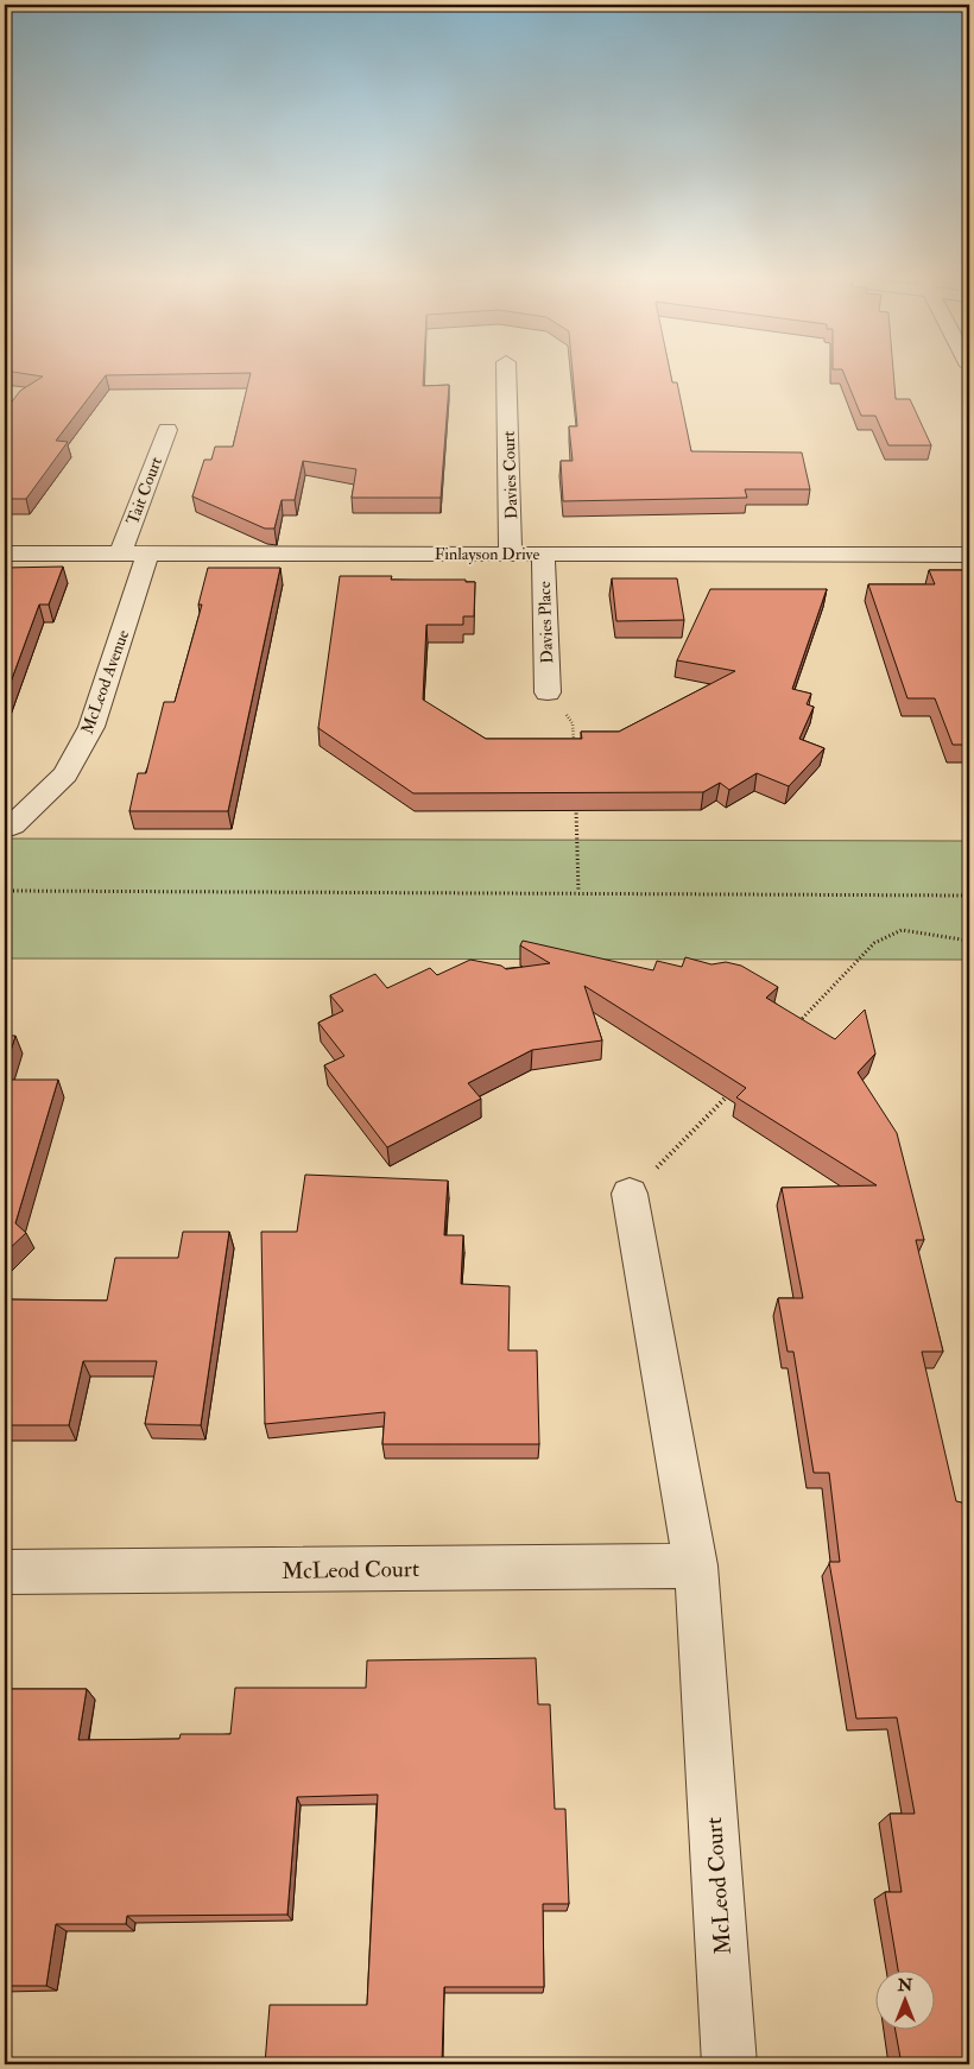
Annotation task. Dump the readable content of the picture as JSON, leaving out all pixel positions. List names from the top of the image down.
{
  "streets": {
    "street": [
      "Davies Court",
      "Tait Court",
      "Finlayson Drive",
      "Davies Place",
      "McLeod Avenue",
      "McLeod Court"
    ]
  },
  "crossings": [
    ["Davies Court", "Finlayson Drive"],
    ["Tait Court", "Finlayson Drive"],
    ["Finlayson Drive", "Davies Place"],
    ["Finlayson Drive", "McLeod Avenue"]
  ],
  "north": "top"
}
